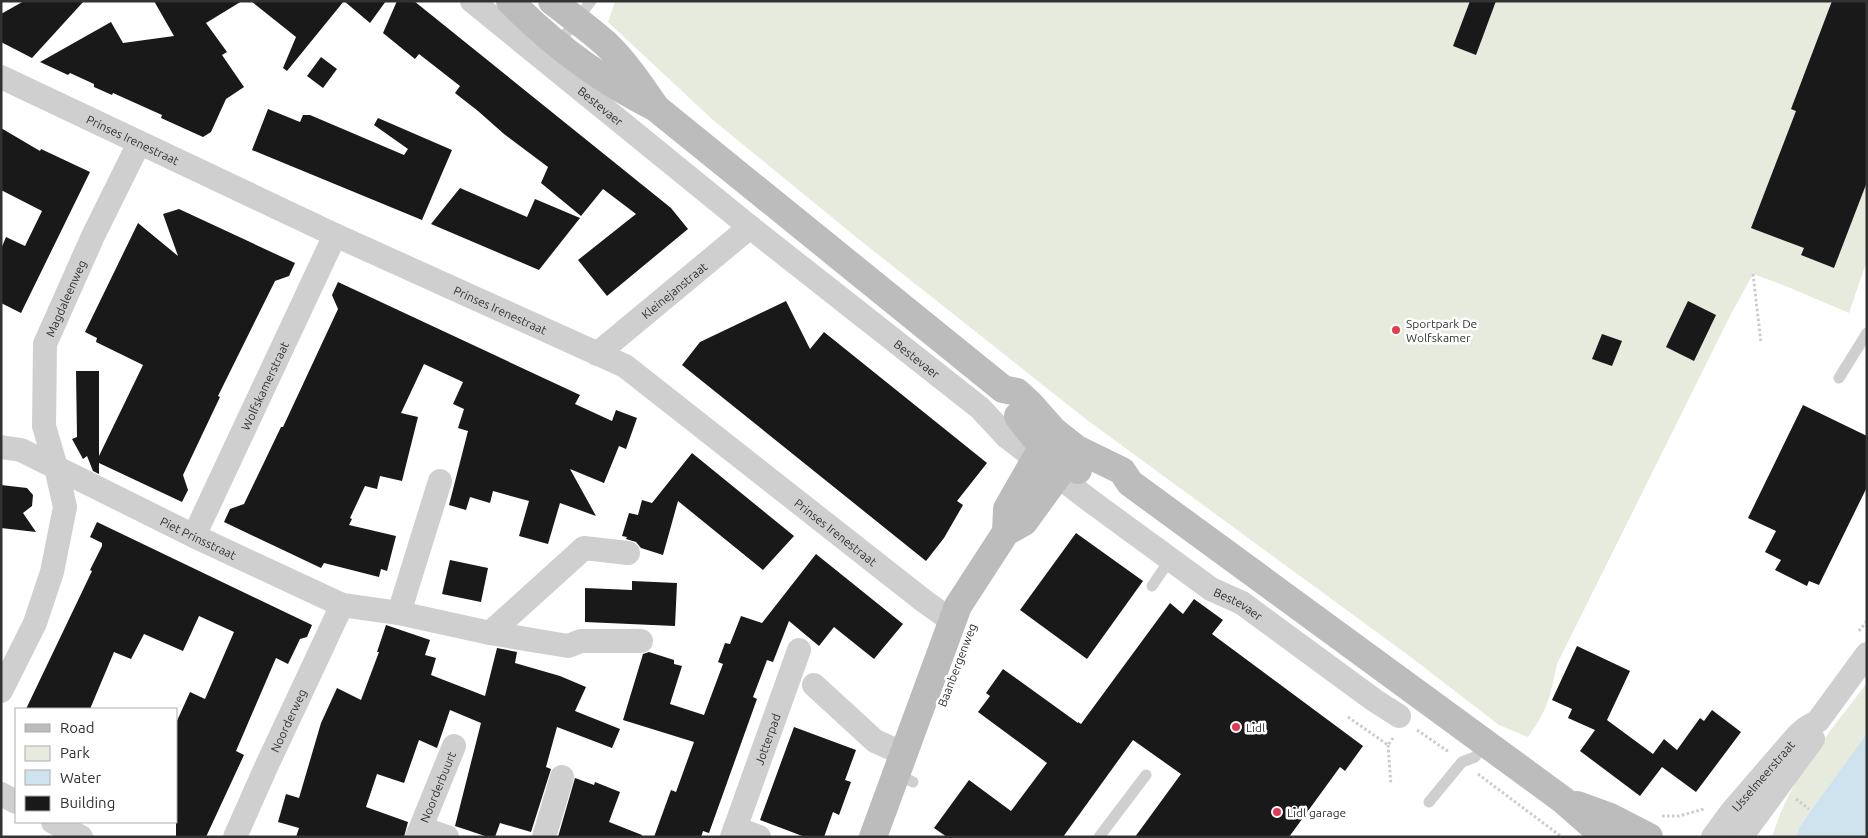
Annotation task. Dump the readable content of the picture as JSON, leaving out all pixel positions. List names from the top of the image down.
{
  "streets": {
    "main road": ["Bestevaer", "Baanbergenweg"],
    "street": [
      "Prinses Irenestraat",
      "Kleinejanstraat",
      "Magdaleenweg",
      "Wolfskamerstraat",
      "Piet Prinsstraat",
      "Noorderweg",
      "Jotterpad",
      "IJsselmeerstraat",
      "Noorderbuurt"
    ]
  },
  "crossings": [
    ["Bestevaer", "Kleinejanstraat"],
    ["Bestevaer", "Baanbergenweg"],
    ["Prinses Irenestraat", "Kleinejanstraat"],
    ["Prinses Irenestraat", "Magdaleenweg"],
    ["Prinses Irenestraat", "Wolfskamerstraat"],
    ["Prinses Irenestraat", "Baanbergenweg"],
    ["Magdaleenweg", "Piet Prinsstraat"],
    ["Wolfskamerstraat", "Piet Prinsstraat"],
    ["Piet Prinsstraat", "Noorderweg"]
  ],
  "places": ["Sportpark De Wolfskamer", "Lidl", "Lidl garage"],
  "legend": [
    "Road",
    "Park",
    "Water",
    "Building"
  ]
}
